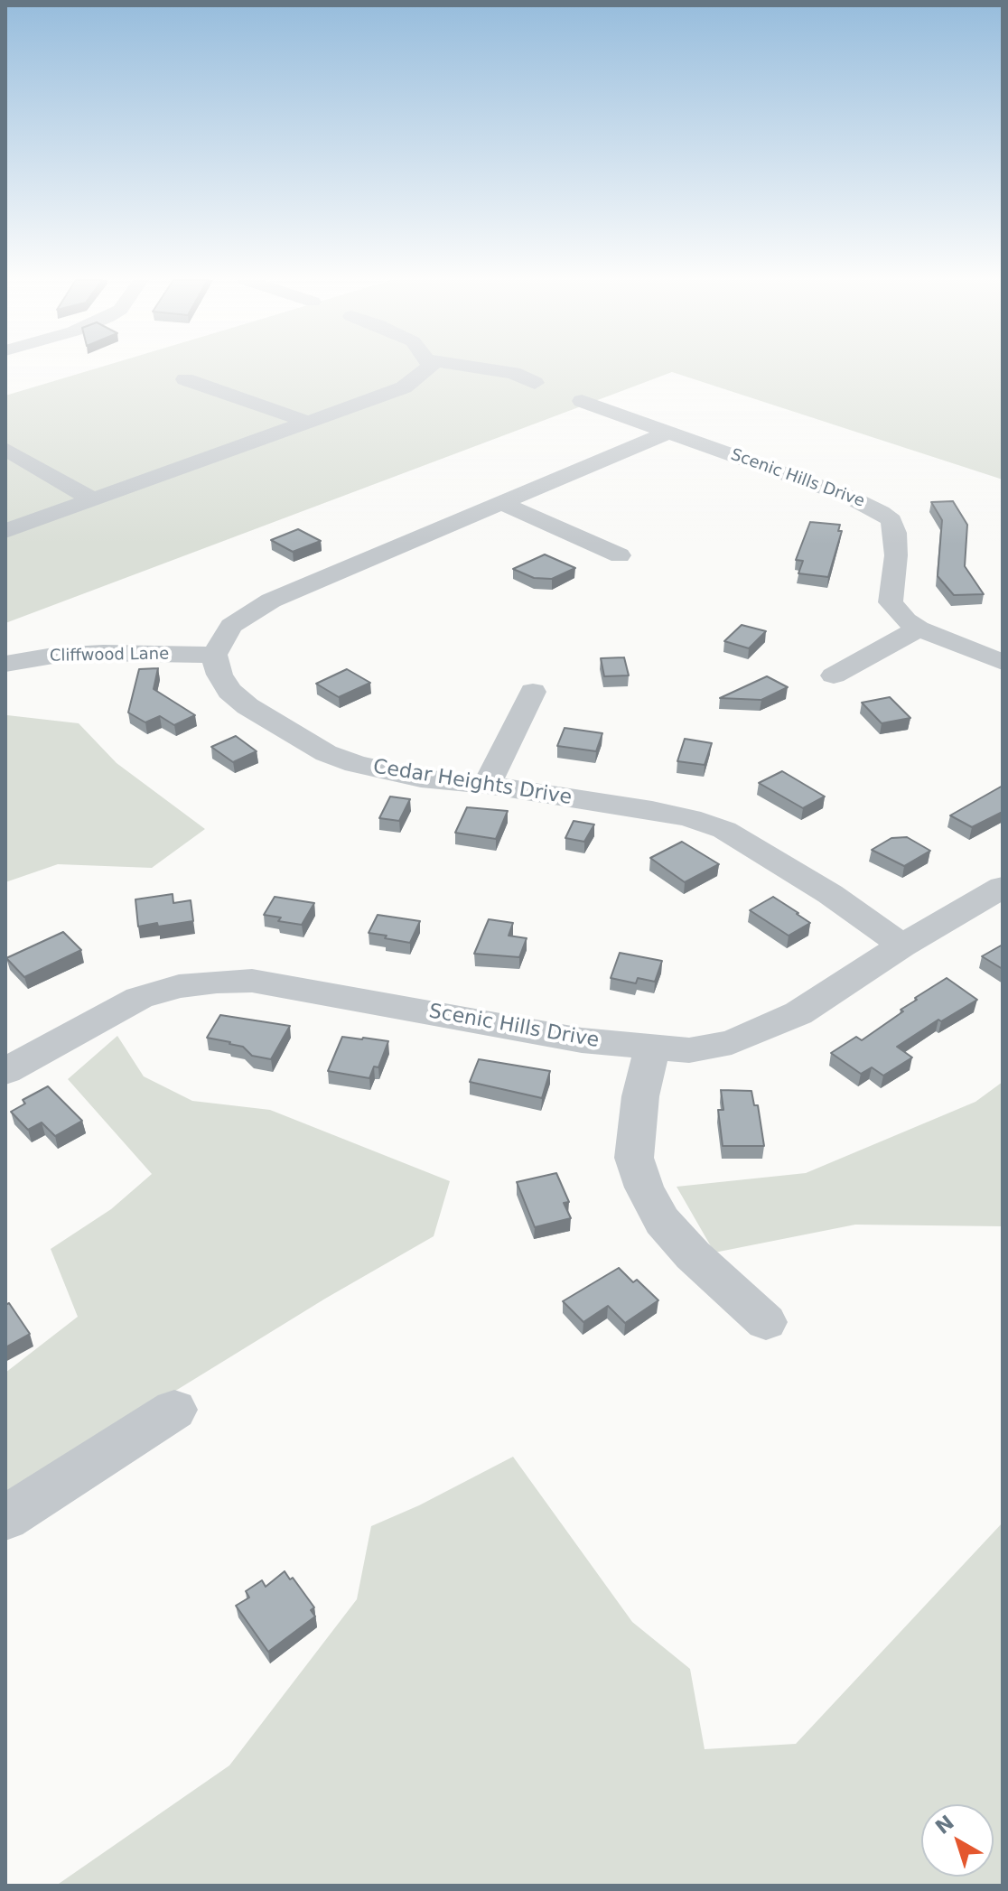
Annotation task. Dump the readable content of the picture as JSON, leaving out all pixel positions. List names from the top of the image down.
{
  "streets": {
    "street": ["Scenic Hills Drive", "Cliffwood Lane", "Cedar Heights Drive"]
  },
  "crossings": [
    ["Scenic Hills Drive", "Cedar Heights Drive"],
    ["Cliffwood Lane", "Cedar Heights Drive"]
  ],
  "north": "top left"
}
